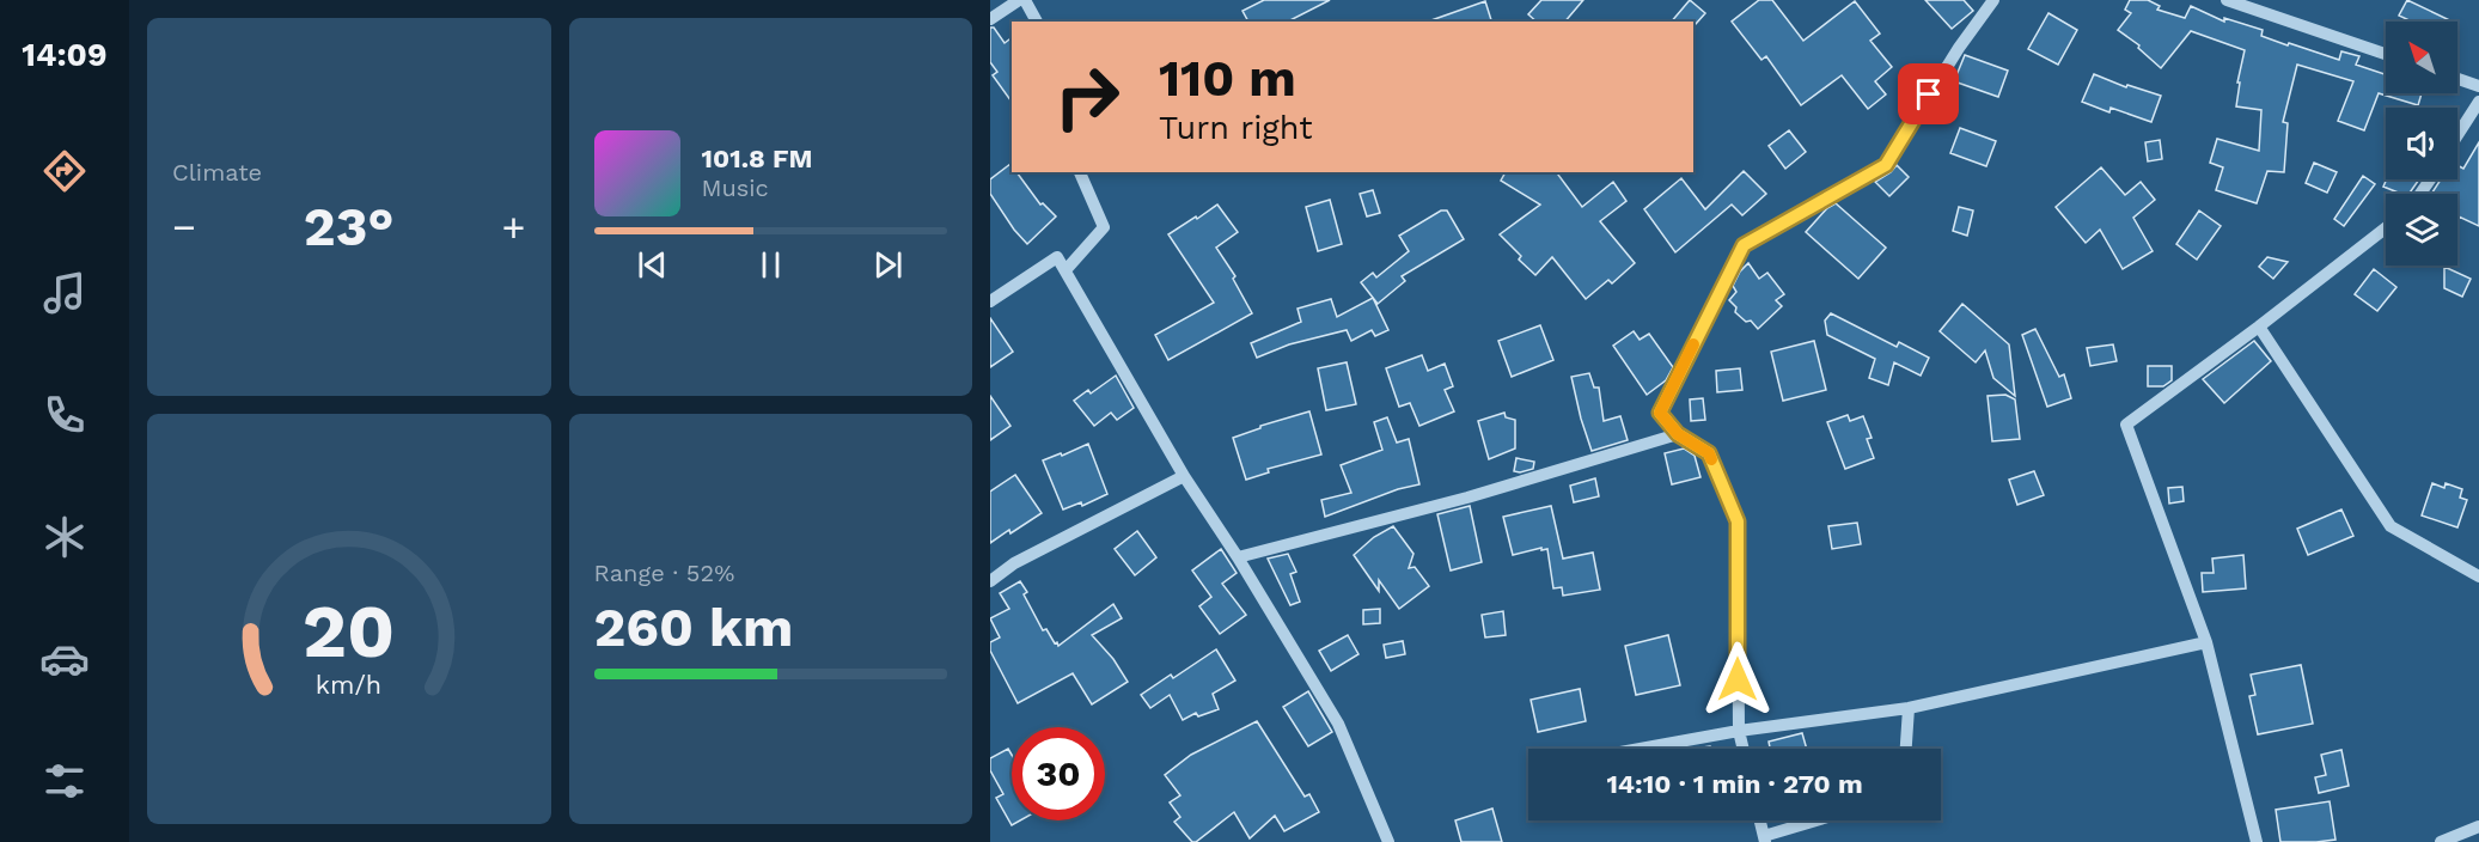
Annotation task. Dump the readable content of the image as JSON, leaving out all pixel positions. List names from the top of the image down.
{
  "north": "top left",
  "page": {
    "tabs": "14:09",
    "tile": [
      "Climate",
      ["Range · 52%", "260 km"]
    ],
    "turn": ["110 m", "Turn right"],
    "song": ["101.8 FM", "Music"],
    "heat": ["−", "23°", "+"],
    "limit": "30",
    "trip": "14:10 · 1 min · 270 m",
    "gauge": ["20", "km/h"]
  }
}
